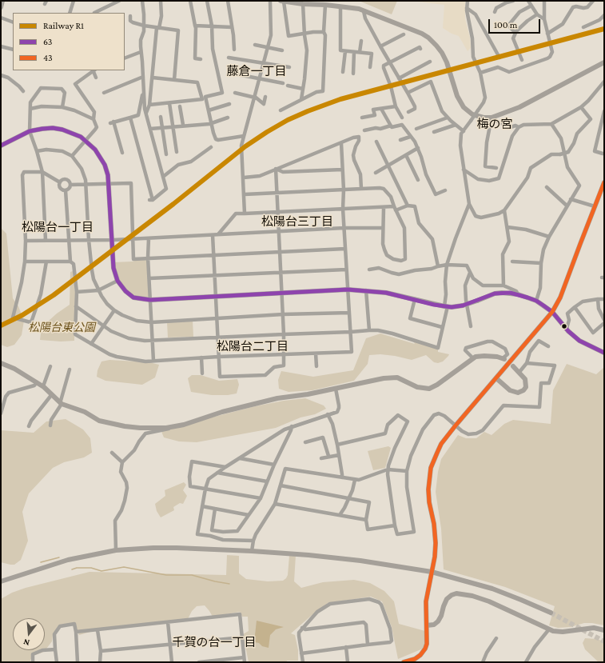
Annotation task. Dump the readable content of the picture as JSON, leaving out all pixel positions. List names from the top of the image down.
{
  "districts": [
    "藤倉一丁目",
    "梅の宮",
    "松陽台三丁目",
    "松陽台一丁目",
    "松陽台二丁目",
    "千賀の台一丁目"
  ],
  "parks": ["松陽台東公園"],
  "lines": ["rail line R1", "transit line 63", "transit line 43"],
  "legend": ["Railway R1", "63", "43"],
  "scale_bar": "100 m",
  "north": "bottom"
}
